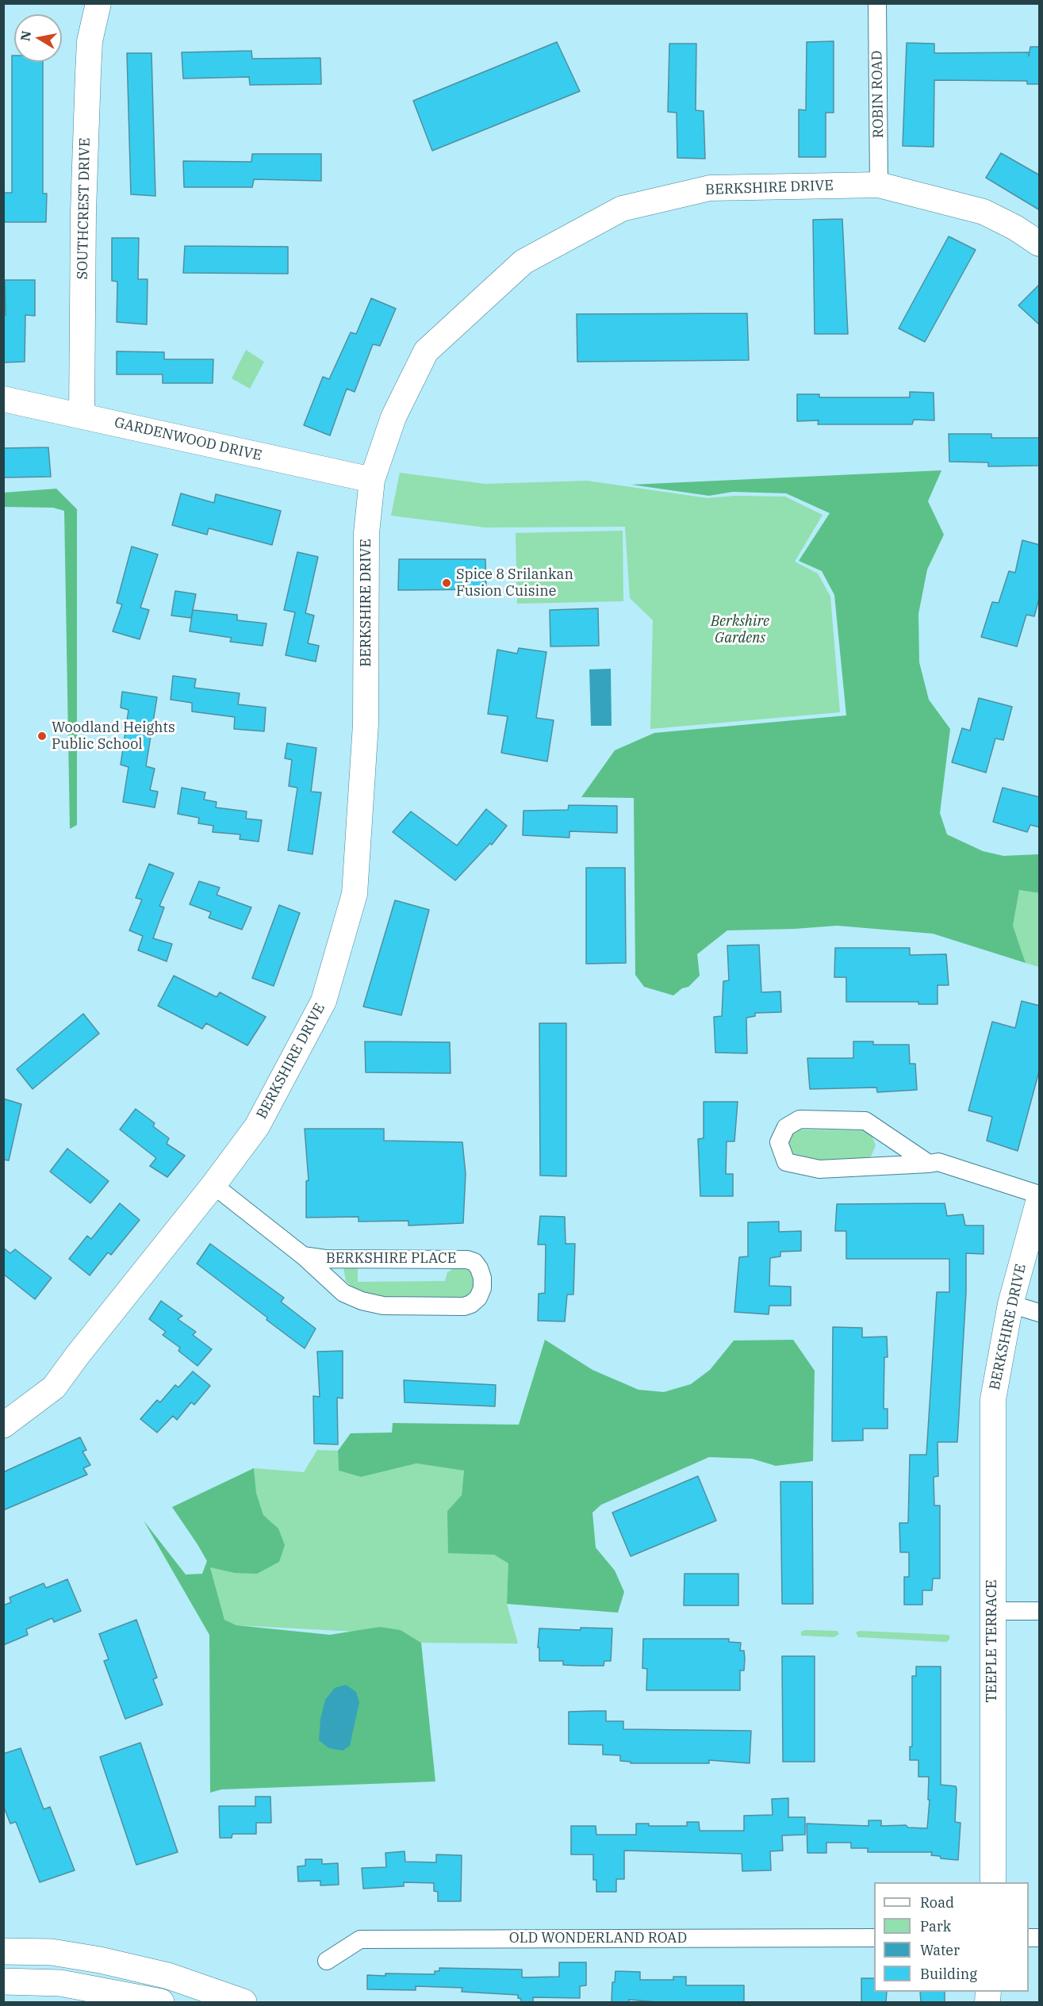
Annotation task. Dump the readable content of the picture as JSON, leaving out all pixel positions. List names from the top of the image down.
{
  "streets": {
    "street": [
      "ROBIN ROAD",
      "BERKSHIRE DRIVE",
      "SOUTHCREST DRIVE",
      "GARDENWOOD DRIVE",
      "BERKSHIRE PLACE",
      "TEEPLE TERRACE",
      "OLD WONDERLAND ROAD"
    ]
  },
  "crossings": [
    ["ROBIN ROAD", "BERKSHIRE DRIVE"],
    ["BERKSHIRE DRIVE", "GARDENWOOD DRIVE"],
    ["BERKSHIRE DRIVE", "BERKSHIRE PLACE"],
    ["BERKSHIRE DRIVE", "TEEPLE TERRACE"],
    ["SOUTHCREST DRIVE", "GARDENWOOD DRIVE"]
  ],
  "parks": ["Berkshire Gardens"],
  "places": ["Spice 8 Srilankan Fusion Cuisine", "Woodland Heights Public School"],
  "legend": [
    "Road",
    "Park",
    "Water",
    "Building"
  ],
  "north": "left"
}
